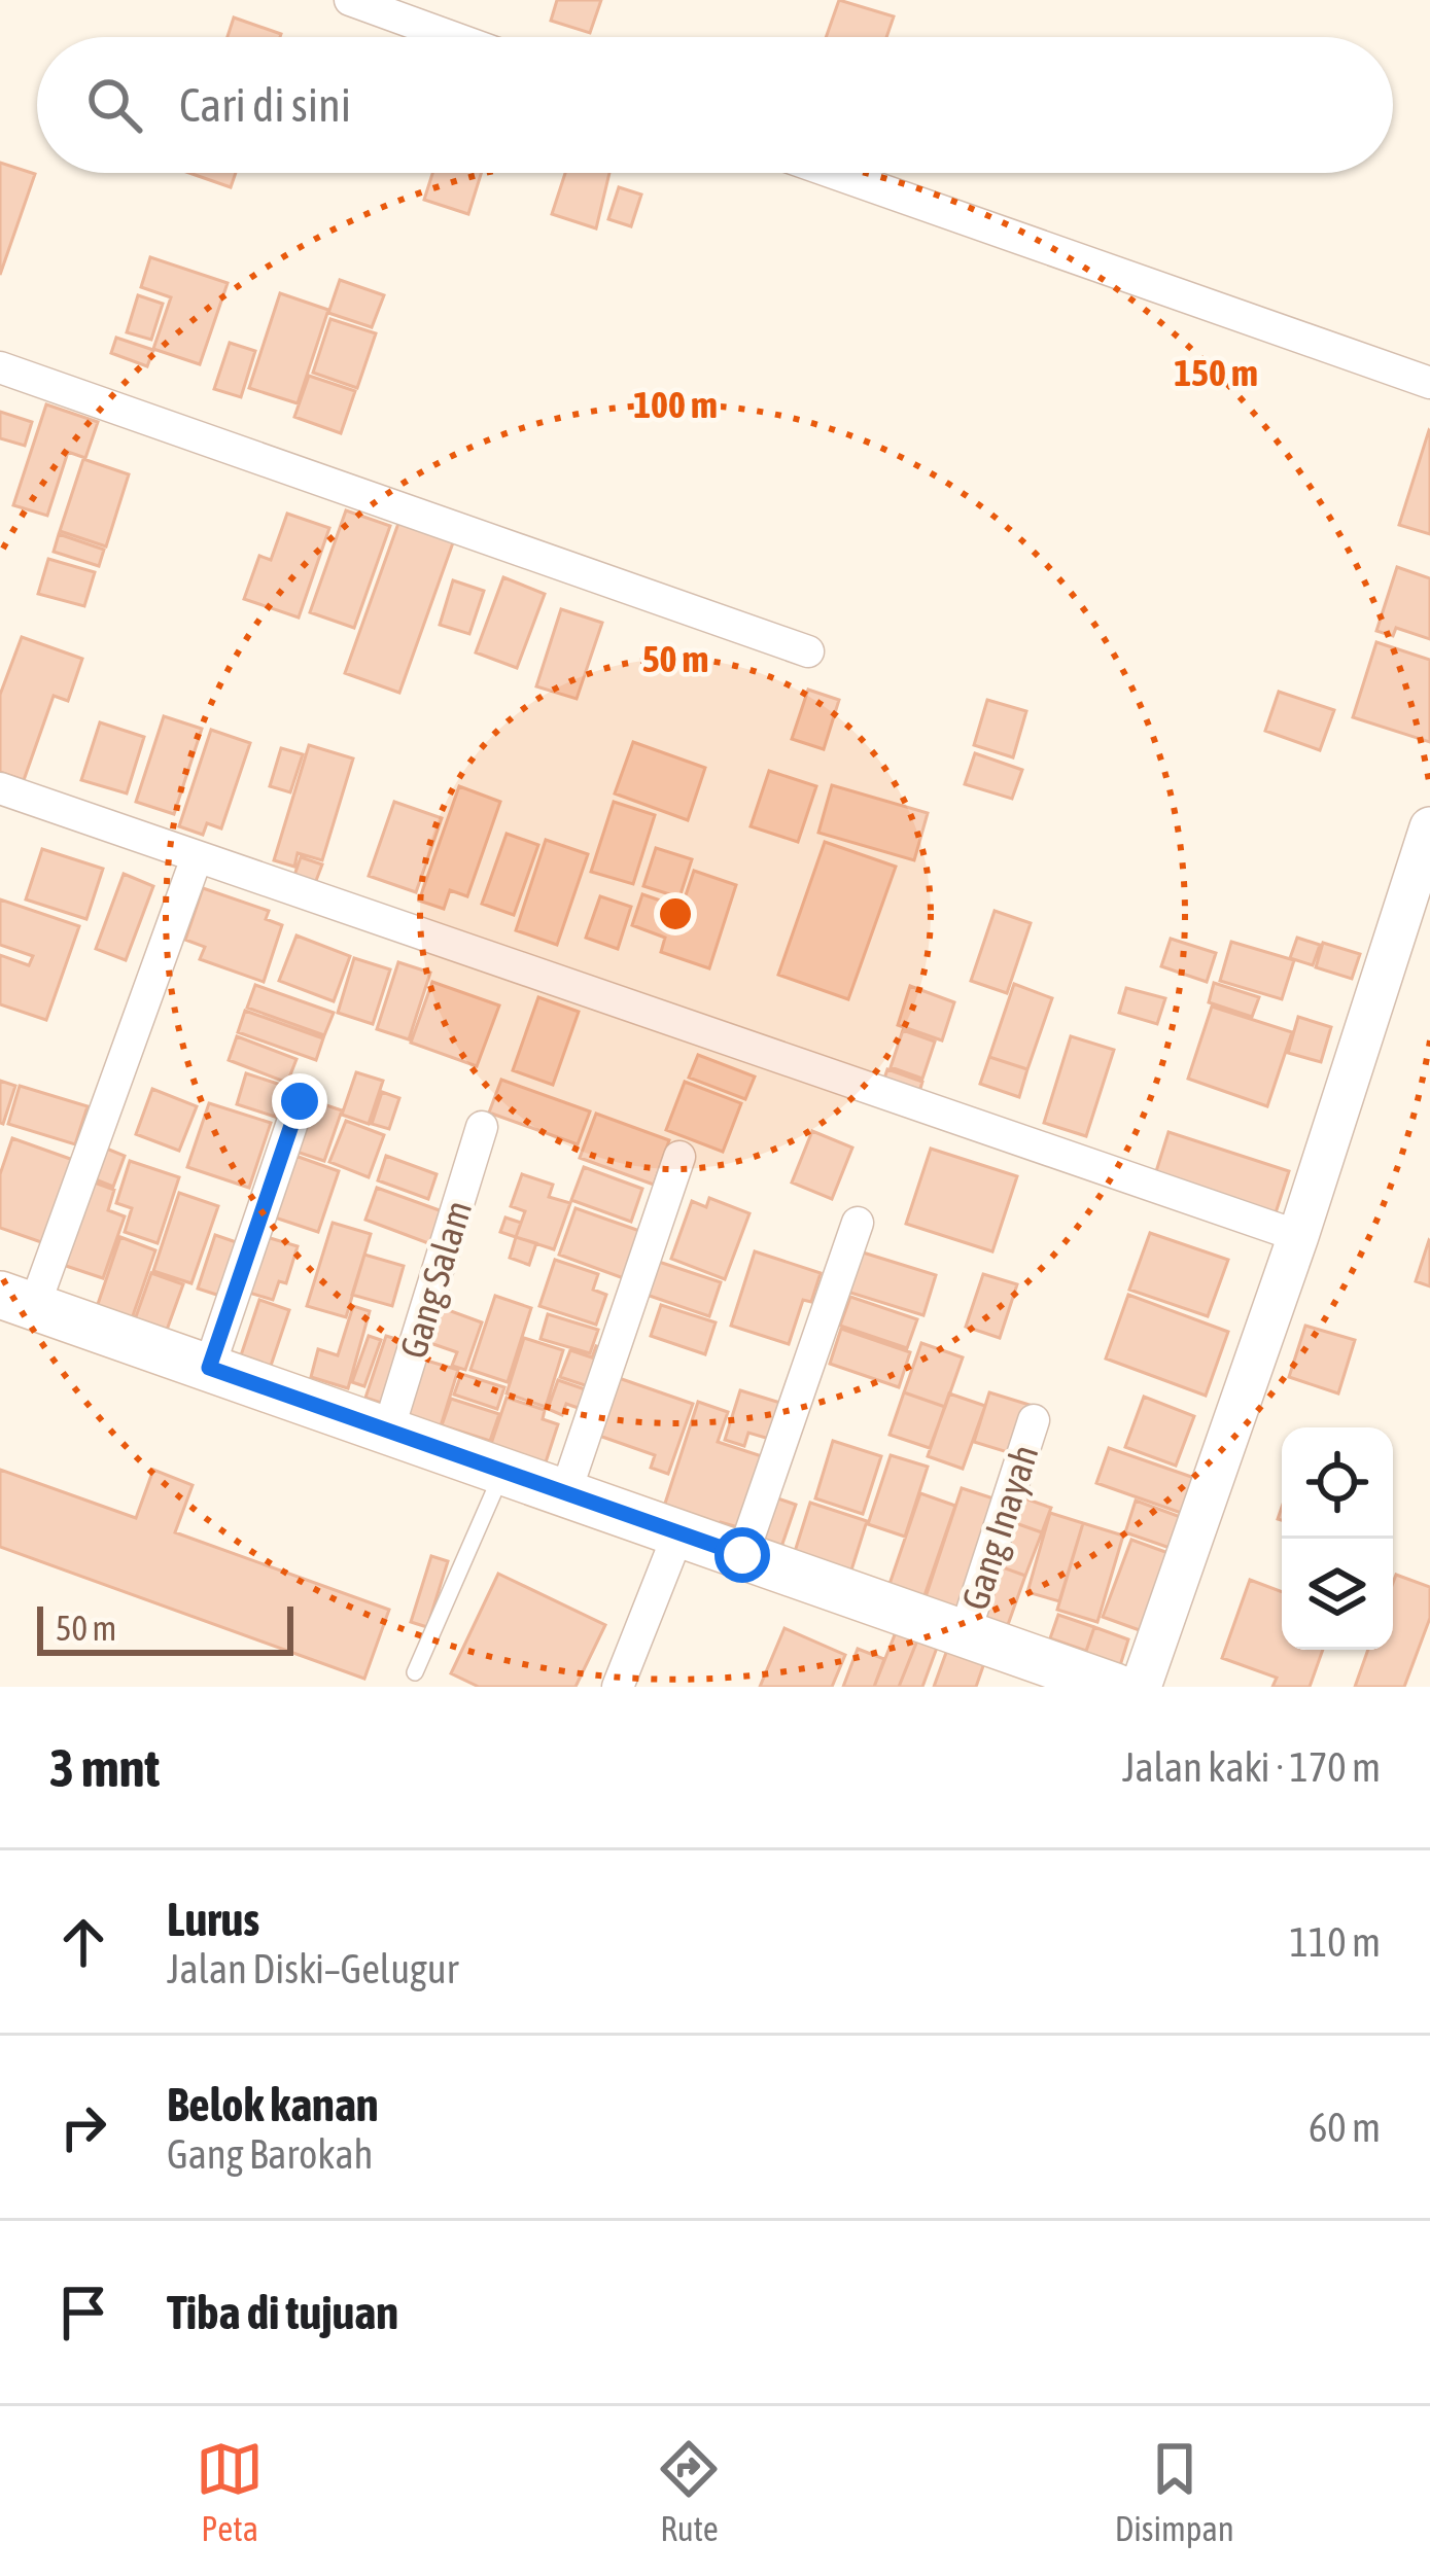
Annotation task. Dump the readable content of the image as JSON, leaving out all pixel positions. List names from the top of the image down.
{
  "streets": {
    "street": ["Gang Salam", "Gang Inayah"]
  },
  "scale_bar": "50 m",
  "page": {
    "search": "Cari di sini",
    "scale": "50 m",
    "heading": ["3 mnt", "Jalan kaki · 170 m"],
    "list": [
      ["Lurus", "Jalan Diski–Gelugur", "110 m"],
      ["Belok kanan", "Gang Barokah", "60 m"],
      "Tiba di tujuan"
    ],
    "nav": ["Peta", "Rute", "Disimpan"]
  },
  "rings": ["150 m", "100 m", "50 m"]
}
